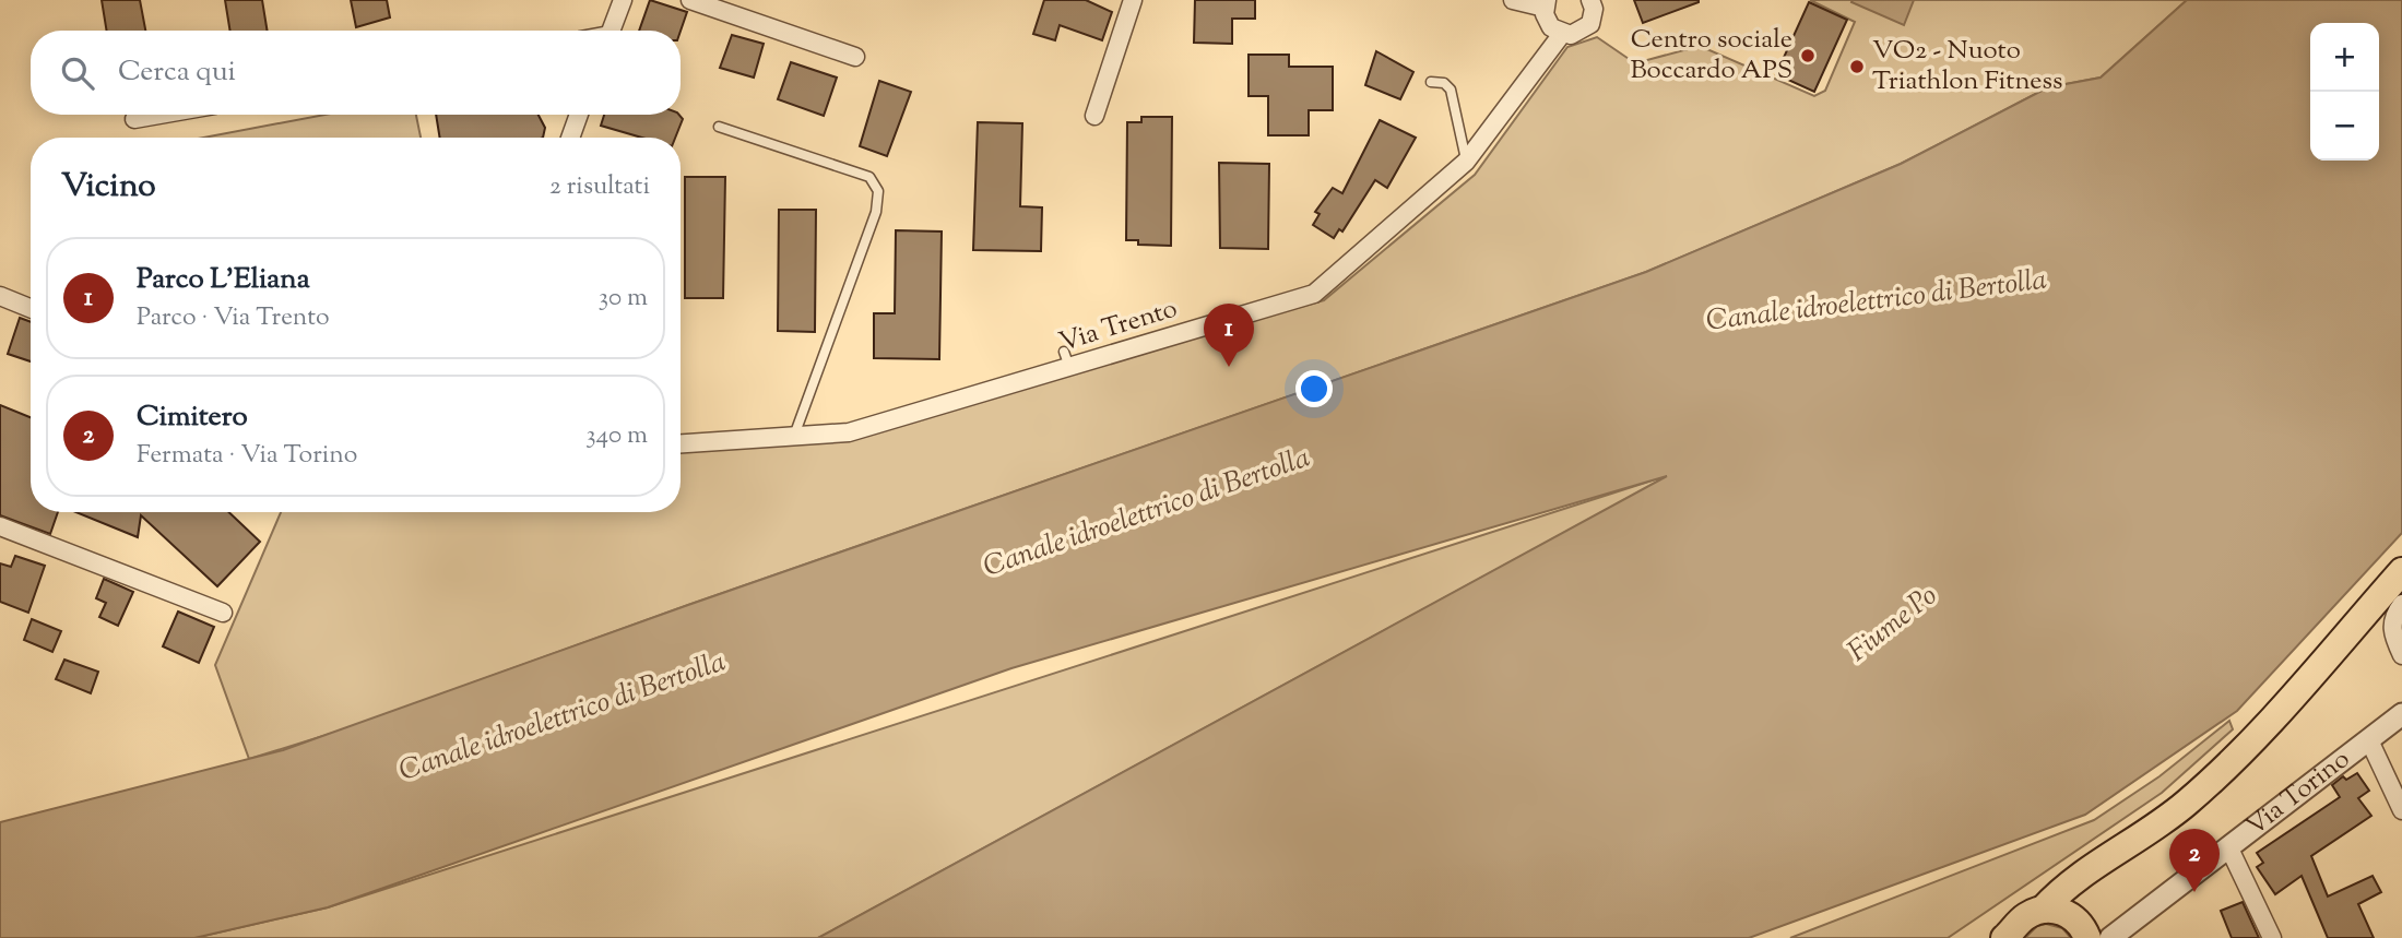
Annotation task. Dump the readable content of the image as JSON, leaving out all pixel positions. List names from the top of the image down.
{
  "streets": {
    "main road": ["Via Torino"],
    "street": ["Via Trento"]
  },
  "water": ["Canale idroelettrico di Bertolla", "Fiume Po"],
  "places": ["Centro sociale Boccardo APS", "VO2 - Nuoto Triathlon Fitness"],
  "page": {
    "map_buttons": ["+", "−"],
    "search": "Cerca qui",
    "heading": ["Vicino", "2 risultati"],
    "list": [
      {
        "mark": "1",
        "name": "Parco L'Eliana",
        "note": "Parco · Via Trento",
        "value": "30 m"
      },
      {
        "mark": "2",
        "name": "Cimitero",
        "note": "Fermata · Via Torino",
        "value": "340 m"
      }
    ],
    "pins": ["1", "2"]
  }
}
